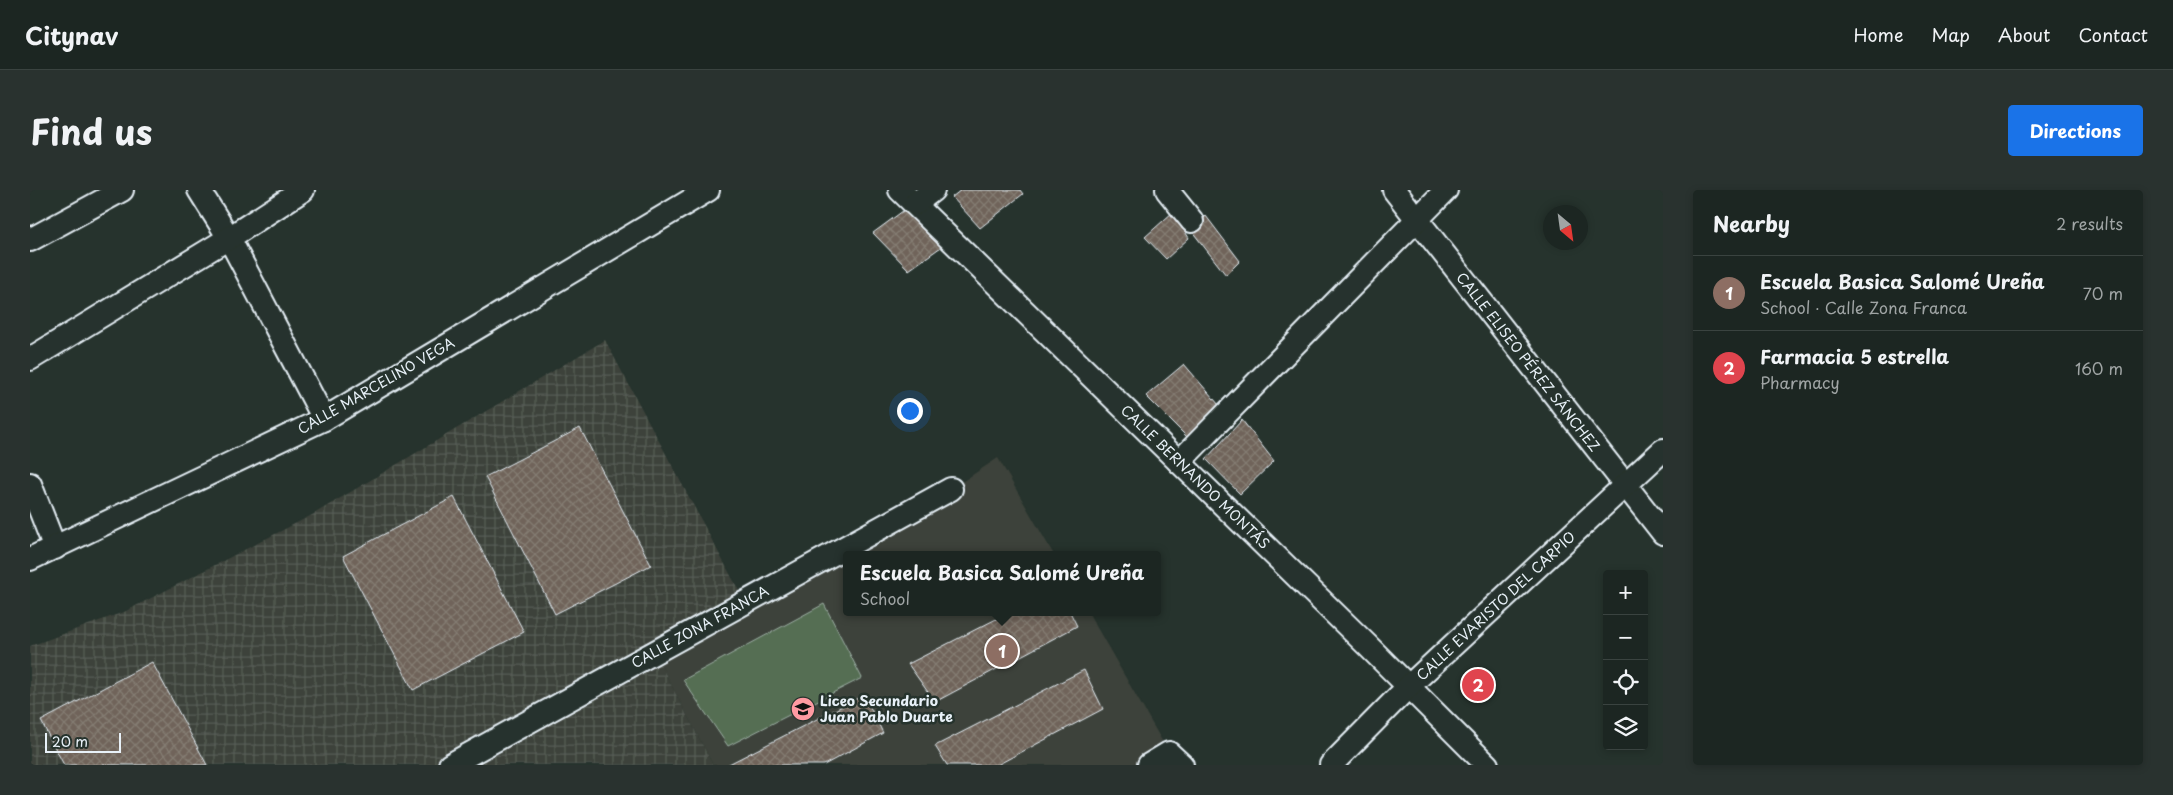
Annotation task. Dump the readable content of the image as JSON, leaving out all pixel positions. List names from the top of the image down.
{
  "streets": {
    "street": [
      "CALLE ELISEO PÉREZ SÁNCHEZ",
      "CALLE MARCELINO VEGA",
      "CALLE BERNANDO MONTÁS",
      "CALLE EVARISTO DEL CARPIO",
      "CALLE ZONA FRANCA"
    ]
  },
  "crossings": [
    ["CALLE ELISEO PÉREZ SÁNCHEZ", "CALLE EVARISTO DEL CARPIO"],
    ["CALLE BERNANDO MONTÁS", "CALLE EVARISTO DEL CARPIO"]
  ],
  "places": {
    "school or university": ["Liceo Secundario Juan Pablo Duarte"]
  },
  "scale_bar": "20 m",
  "north": "bottom right",
  "page": {
    "header": "Citynav",
    "nav": [
      "Home",
      "Map",
      "About",
      "Contact"
    ],
    "title": "Find us",
    "buttons": "Directions",
    "heading": ["Nearby", "2 results"],
    "list": [
      {
        "mark": "1",
        "name": "Escuela Basica Salomé Ureña",
        "note": "School · Calle Zona Franca",
        "value": "70 m"
      },
      {
        "mark": "2",
        "name": "Farmacia 5 estrella",
        "note": "Pharmacy",
        "value": "160 m"
      }
    ],
    "popup": ["Escuela Basica Salomé Ureña", "School"],
    "map_buttons": ["+", "−"],
    "pins": ["1", "2"],
    "scale": "20 m"
  }
}
